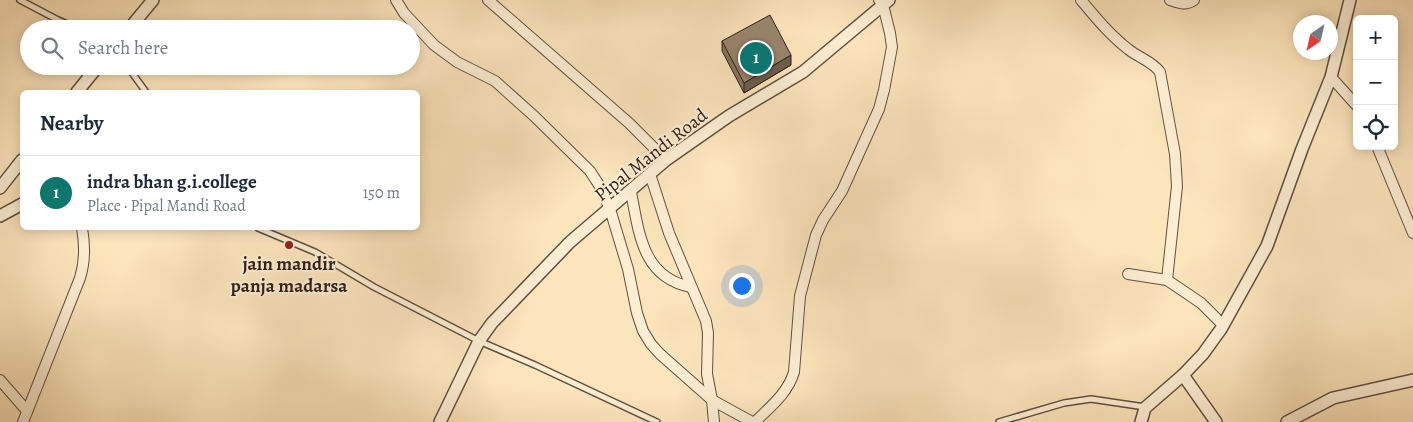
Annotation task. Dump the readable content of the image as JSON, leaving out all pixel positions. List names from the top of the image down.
{
  "streets": {
    "street": ["Pipal Mandi Road"]
  },
  "places": ["jain mandir panja madarsa"],
  "north": "bottom left",
  "page": {
    "map_buttons": ["+", "−"],
    "search": "Search here",
    "pins": "1",
    "heading": "Nearby",
    "list": [
      {
        "mark": "1",
        "name": "indra bhan g.i.college",
        "note": "Place · Pipal Mandi Road",
        "value": "150 m"
      }
    ]
  }
}
